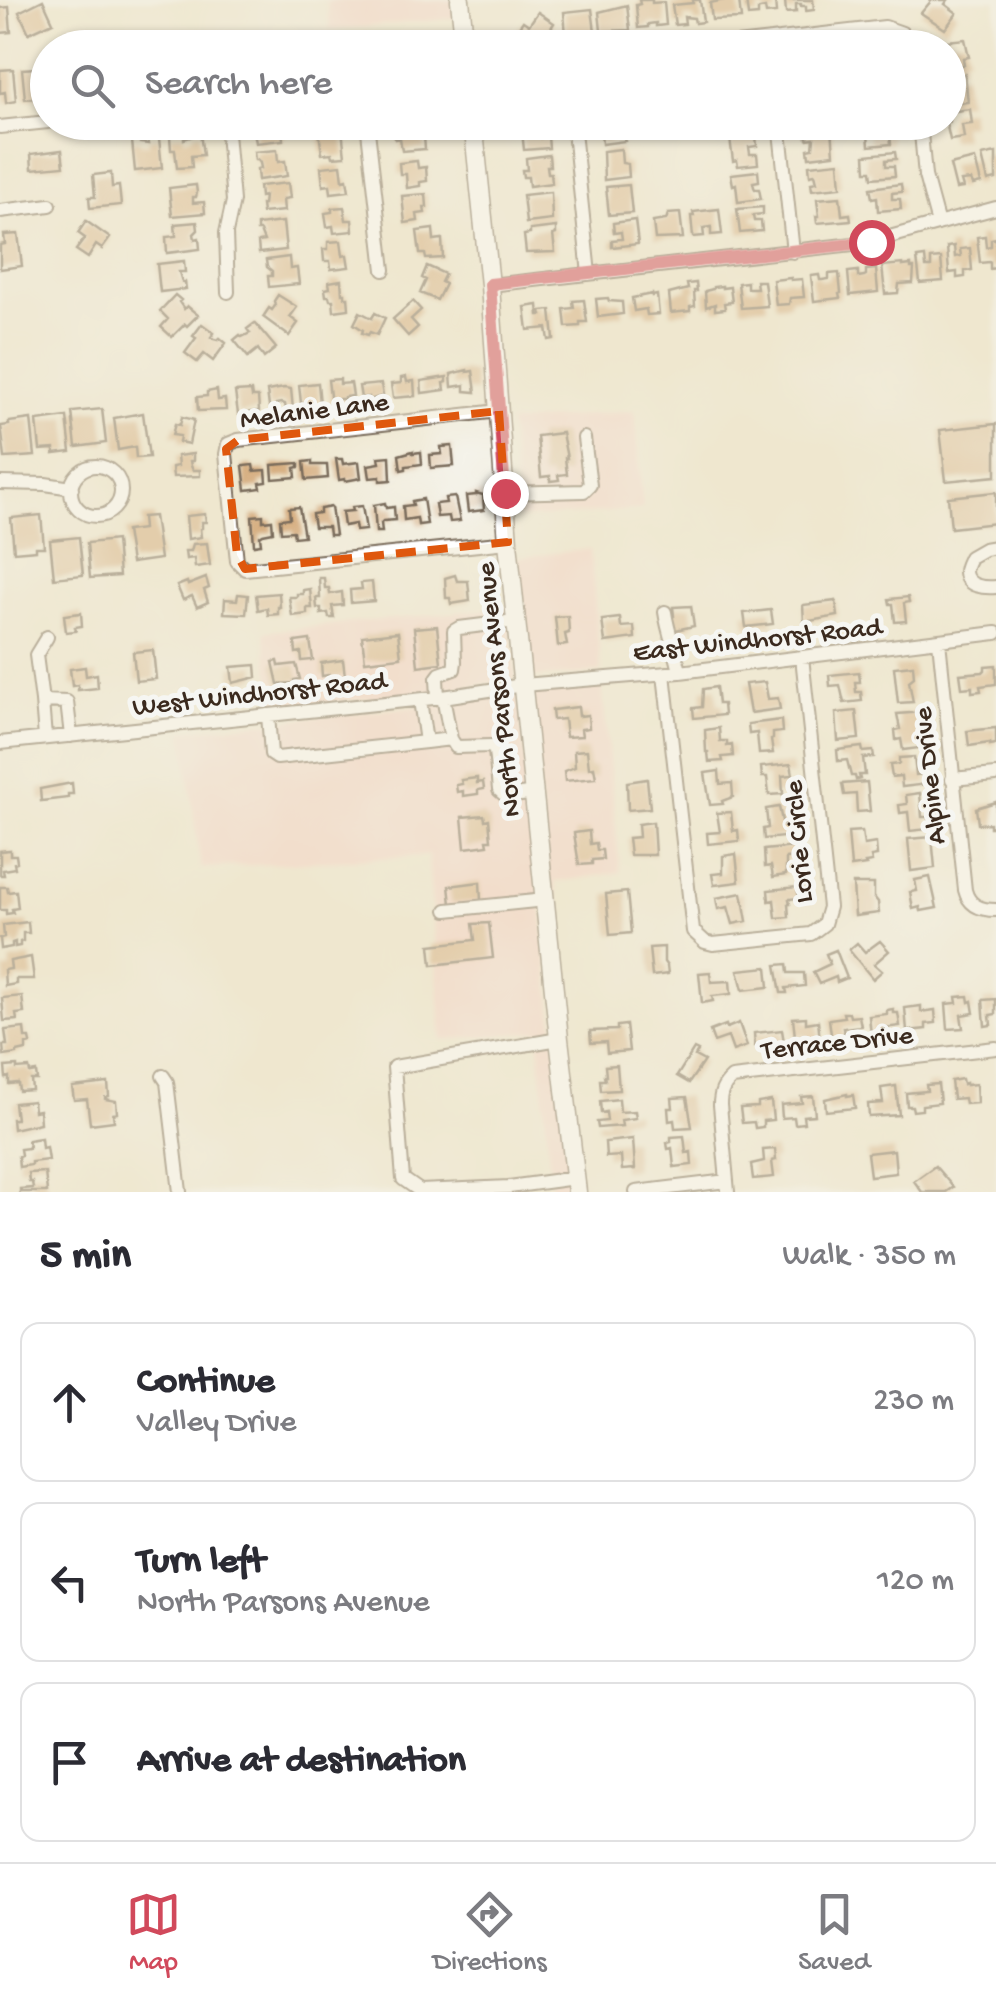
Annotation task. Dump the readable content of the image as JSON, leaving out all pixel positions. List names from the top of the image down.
{
  "streets": {
    "main road": ["North Parsons Avenue"],
    "street": [
      "Melanie Lane",
      "East Windhorst Road",
      "West Windhorst Road",
      "Alpine Drive",
      "Lorie Circle",
      "Terrace Drive"
    ]
  },
  "crossings": [
    ["Melanie Lane", "North Parsons Avenue"],
    ["East Windhorst Road", "North Parsons Avenue"],
    ["East Windhorst Road", "West Windhorst Road"],
    ["East Windhorst Road", "Alpine Drive"],
    ["East Windhorst Road", "Lorie Circle"],
    ["North Parsons Avenue", "West Windhorst Road"]
  ],
  "page": {
    "search": "Search here",
    "heading": ["5 min", "Walk · 350 m"],
    "list": [
      ["Continue", "Valley Drive", "230 m"],
      ["Turn left", "North Parsons Avenue", "120 m"],
      "Arrive at destination"
    ],
    "nav": ["Map", "Directions", "Saved"]
  }
}
